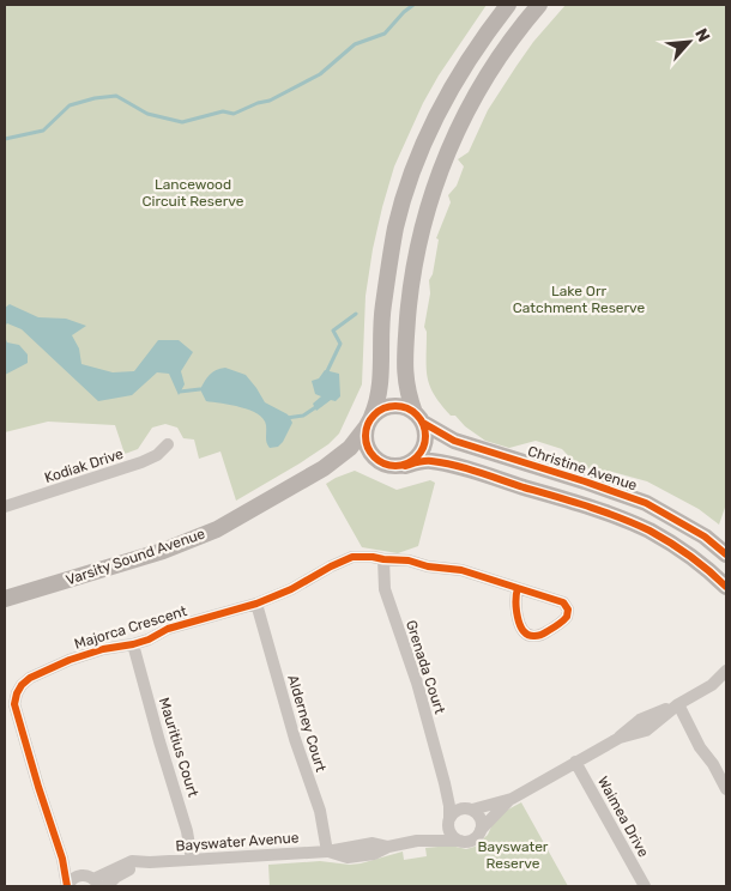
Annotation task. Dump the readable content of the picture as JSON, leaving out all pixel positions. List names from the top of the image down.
{
  "streets": {
    "main road": ["Christine Avenue", "Varsity Sound Avenue"],
    "street": [
      "Kodiak Drive",
      "Majorca Crescent",
      "Grenada Court",
      "Alderney Court",
      "Mauritius Court",
      "Waimea Drive",
      "Bayswater Avenue"
    ]
  },
  "crossings": [
    ["Christine Avenue", "Varsity Sound Avenue"],
    ["Majorca Crescent", "Grenada Court"],
    ["Majorca Crescent", "Alderney Court"],
    ["Majorca Crescent", "Mauritius Court"],
    ["Grenada Court", "Bayswater Avenue"],
    ["Alderney Court", "Bayswater Avenue"],
    ["Mauritius Court", "Bayswater Avenue"],
    ["Waimea Drive", "Bayswater Avenue"]
  ],
  "parks": ["Lancewood Circuit Reserve", "Lake Orr Catchment Reserve", "Bayswater Reserve"],
  "north": "top right"
}
